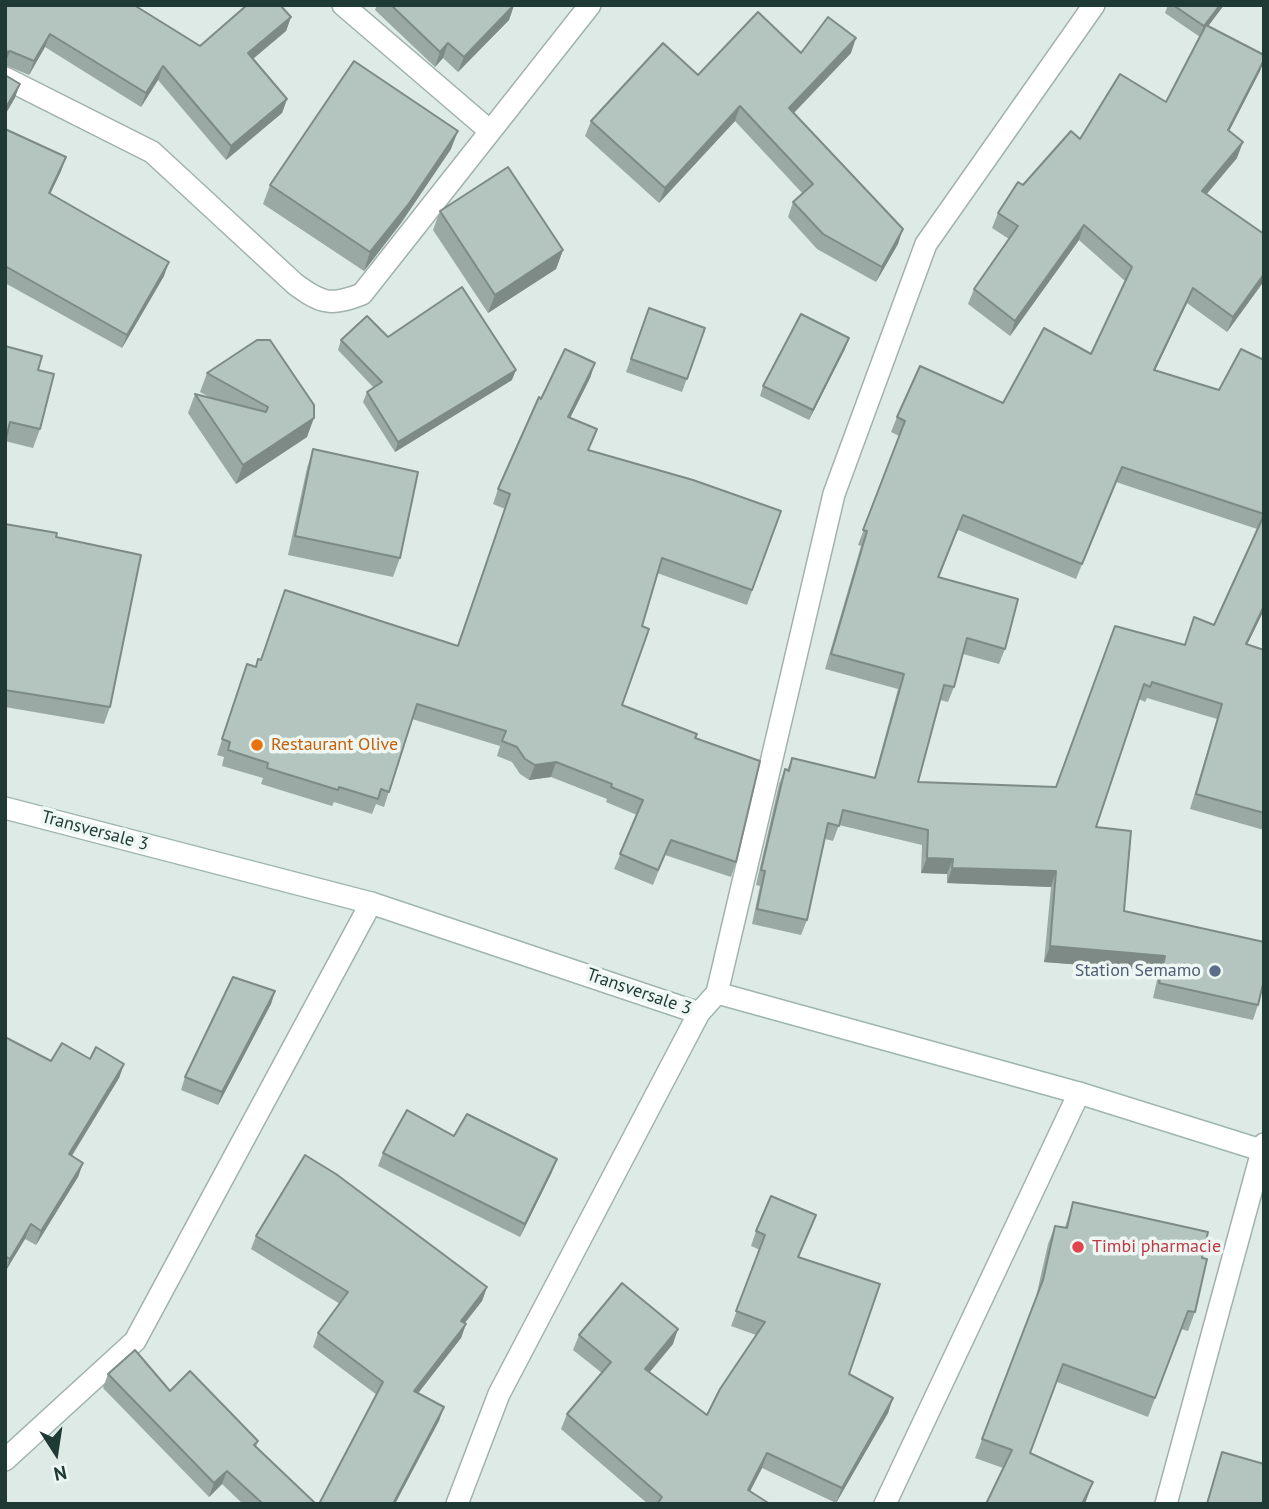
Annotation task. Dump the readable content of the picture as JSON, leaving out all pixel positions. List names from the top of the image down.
{
  "streets": {
    "street": ["Transversale 3"]
  },
  "places": ["Restaurant Olive", "Station Semamo", "Timbi pharmacie"],
  "north": "bottom"
}
